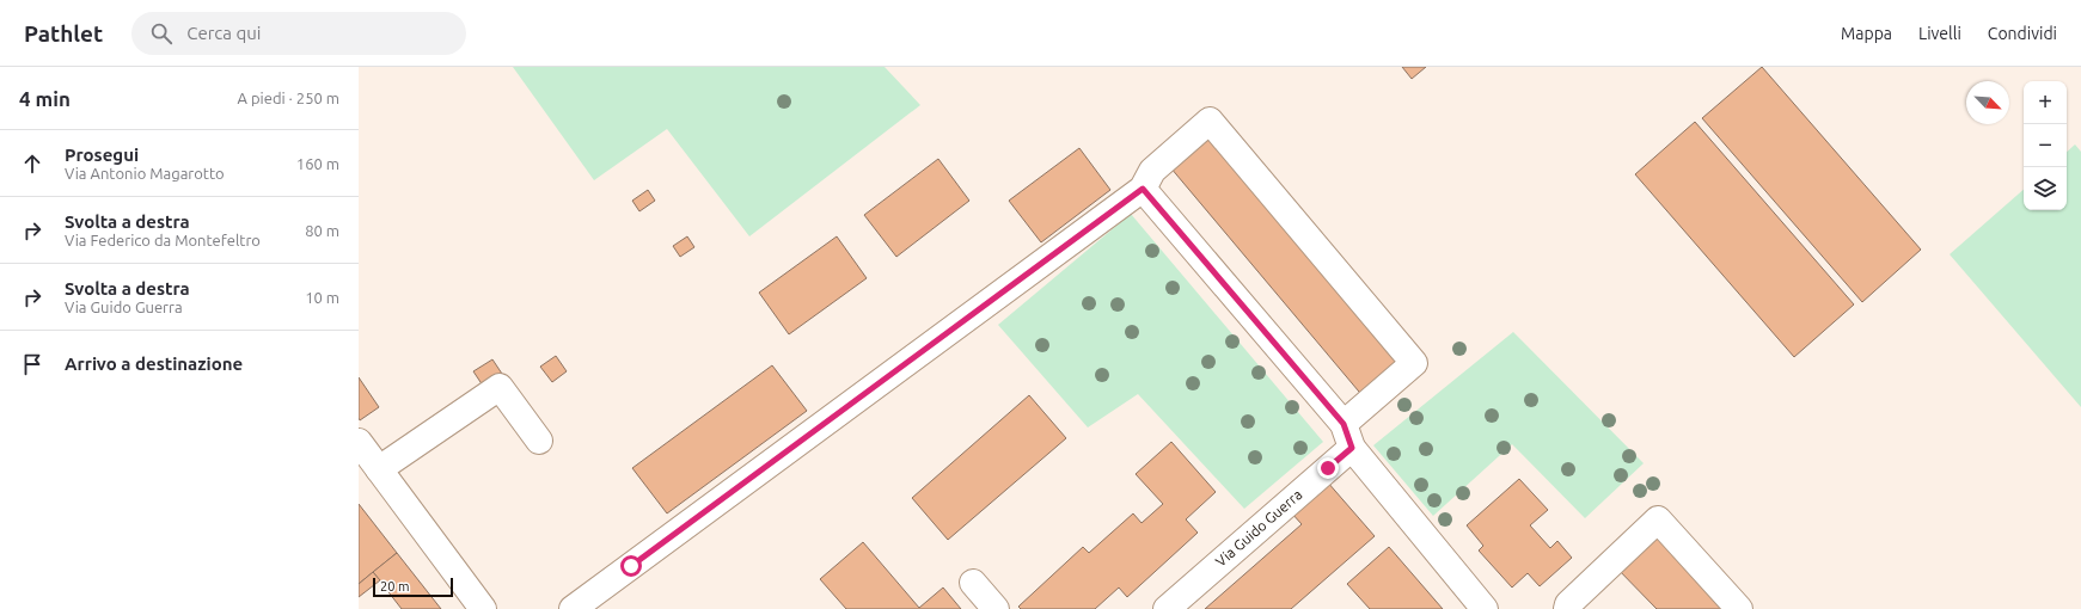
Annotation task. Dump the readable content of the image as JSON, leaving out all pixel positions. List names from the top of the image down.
{
  "streets": {
    "street": ["Via Guido Guerra"]
  },
  "scale_bar": "20 m",
  "north": "bottom right",
  "page": {
    "header": "Pathlet",
    "search": "Cerca qui",
    "nav": ["Mappa", "Livelli", "Condividi"],
    "heading": ["4 min", "A piedi · 250 m"],
    "map_buttons": ["+", "−"],
    "list": [
      ["Prosegui", "Via Antonio Magarotto", "160 m"],
      ["Svolta a destra", "Via Federico da Montefeltro", "80 m"],
      ["Svolta a destra", "Via Guido Guerra", "10 m"],
      "Arrivo a destinazione"
    ],
    "scale": "20 m"
  }
}
